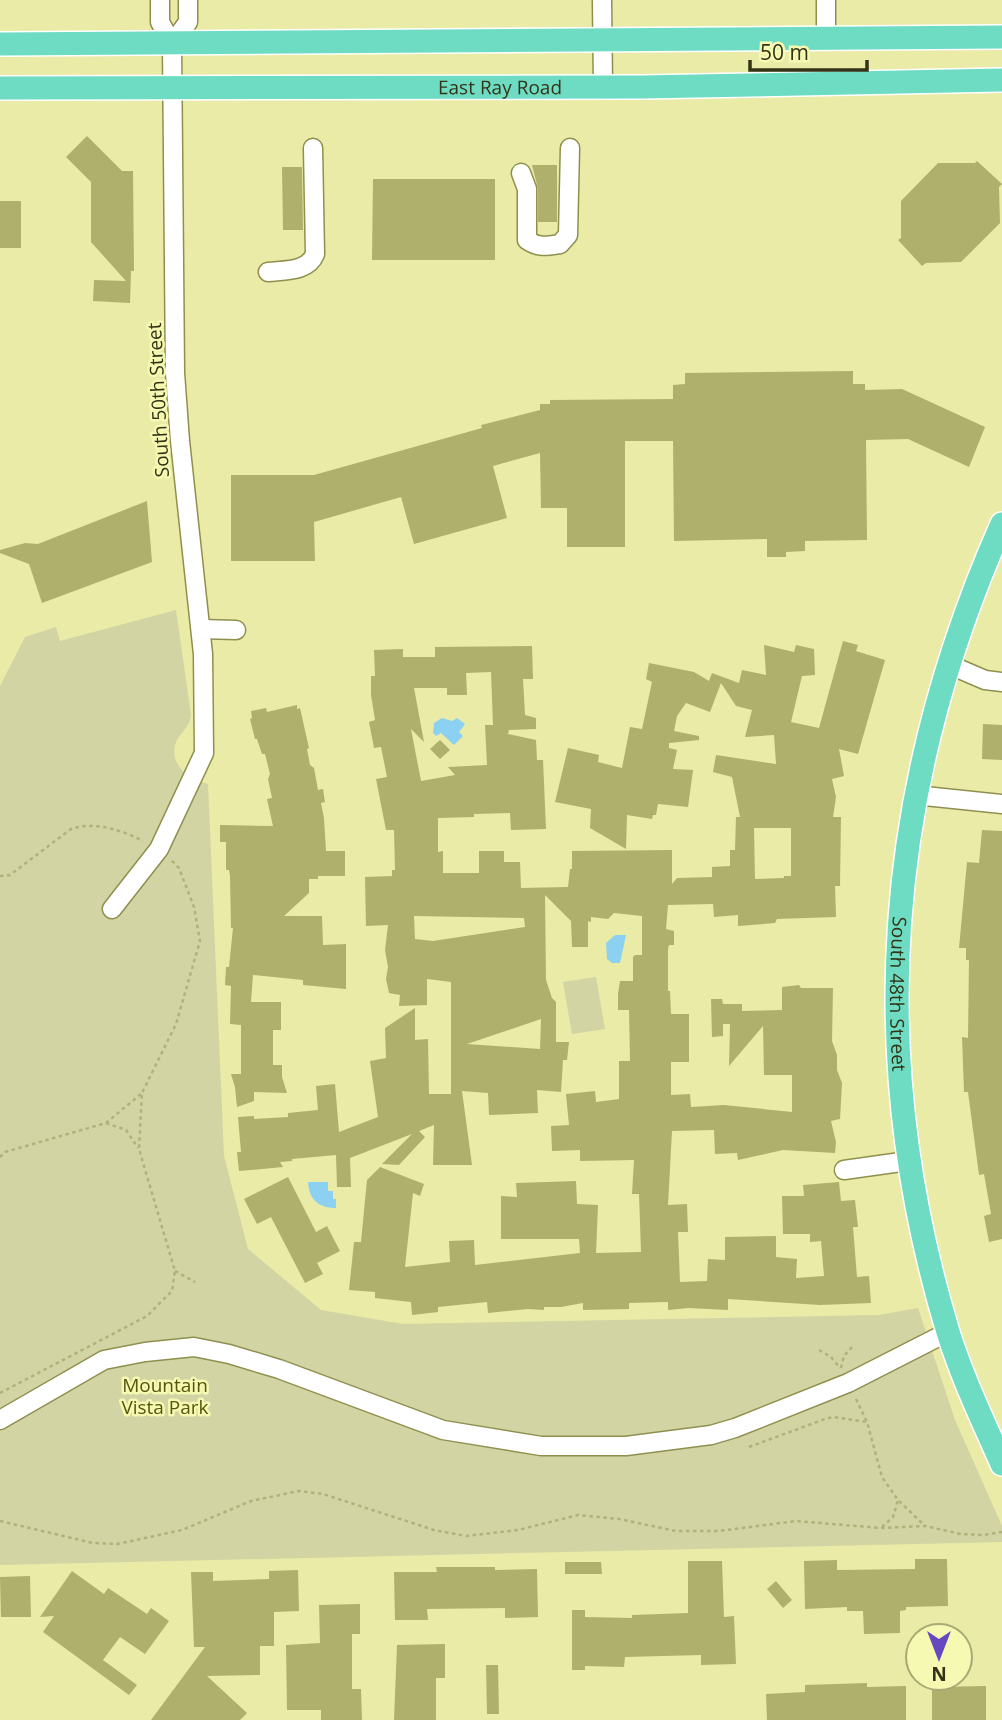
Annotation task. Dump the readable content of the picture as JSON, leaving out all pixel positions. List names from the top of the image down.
{
  "streets": {
    "main road": ["East Ray Road", "South 48th Street"],
    "street": ["South 50th Street"]
  },
  "crossings": [
    ["East Ray Road", "South 50th Street"]
  ],
  "parks": ["Mountain Vista Park"],
  "scale_bar": "50 m",
  "north": "bottom"
}
